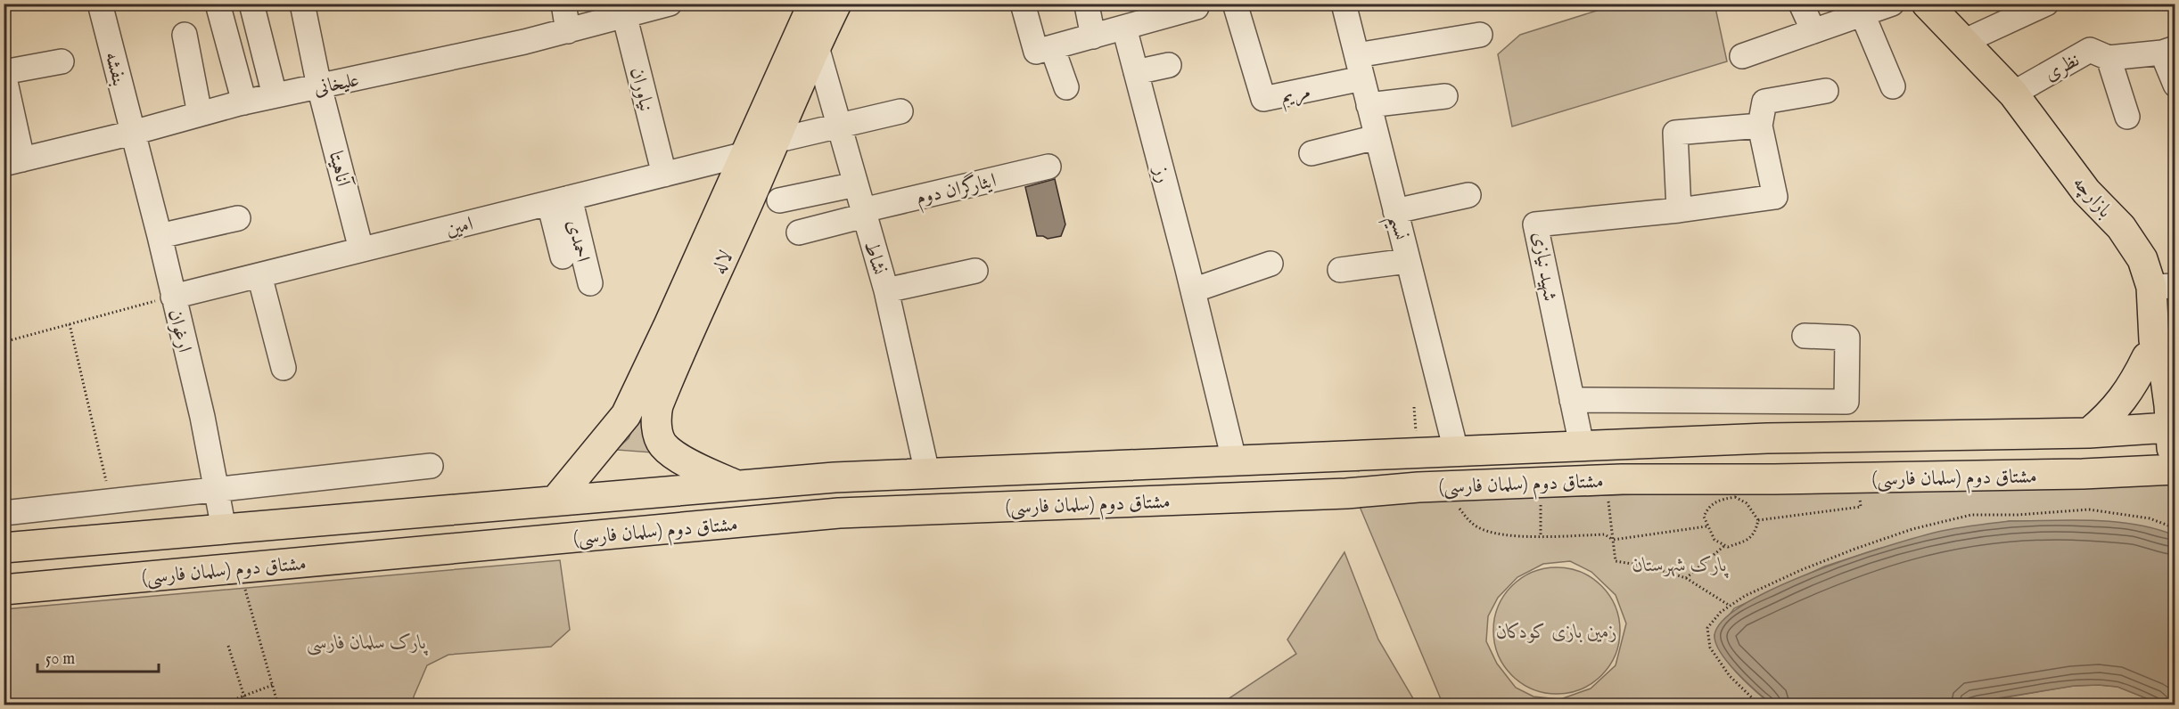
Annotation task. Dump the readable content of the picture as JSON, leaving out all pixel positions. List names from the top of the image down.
{
  "streets": {
    "main road": ["بازارچه", "لاله", "مشتاق دوم (سلمان فارسی)"],
    "street": [
      "نظری",
      "بنفشه",
      "علیخانی",
      "نیاوران",
      "مریم",
      "آناهیتا",
      "رز",
      "ایثارگران دوم",
      "امین",
      "نسیم",
      "احمدی",
      "نشاط",
      "شهید نیازی",
      "ارغوان"
    ]
  },
  "crossings": [
    ["نظری", "بازارچه"],
    ["بنفشه", "علیخانی"],
    ["بنفشه", "ارغوان"],
    ["علیخانی", "نیاوران"],
    ["علیخانی", "آناهیتا"],
    ["علیخانی", "ارغوان"],
    ["نیاوران", "امین"],
    ["مریم", "نسیم"],
    ["آناهیتا", "امین"],
    ["رز", "مشتاق دوم (سلمان فارسی)"],
    ["ایثارگران دوم", "نشاط"],
    ["بازارچه", "مشتاق دوم (سلمان فارسی)"],
    ["امین", "احمدی"],
    ["امین", "لاله"],
    ["امین", "ارغوان"],
    ["نسیم", "مشتاق دوم (سلمان فارسی)"],
    ["نشاط", "لاله"],
    ["نشاط", "مشتاق دوم (سلمان فارسی)"],
    ["لاله", "مشتاق دوم (سلمان فارسی)"],
    ["شهید نیازی", "مشتاق دوم (سلمان فارسی)"],
    ["ارغوان", "مشتاق دوم (سلمان فارسی)"]
  ],
  "parks": ["پارک شهرستان", "زمین بازی کودکان", "پارک سلمان فارسی"],
  "scale_bar": "50 m"
}
